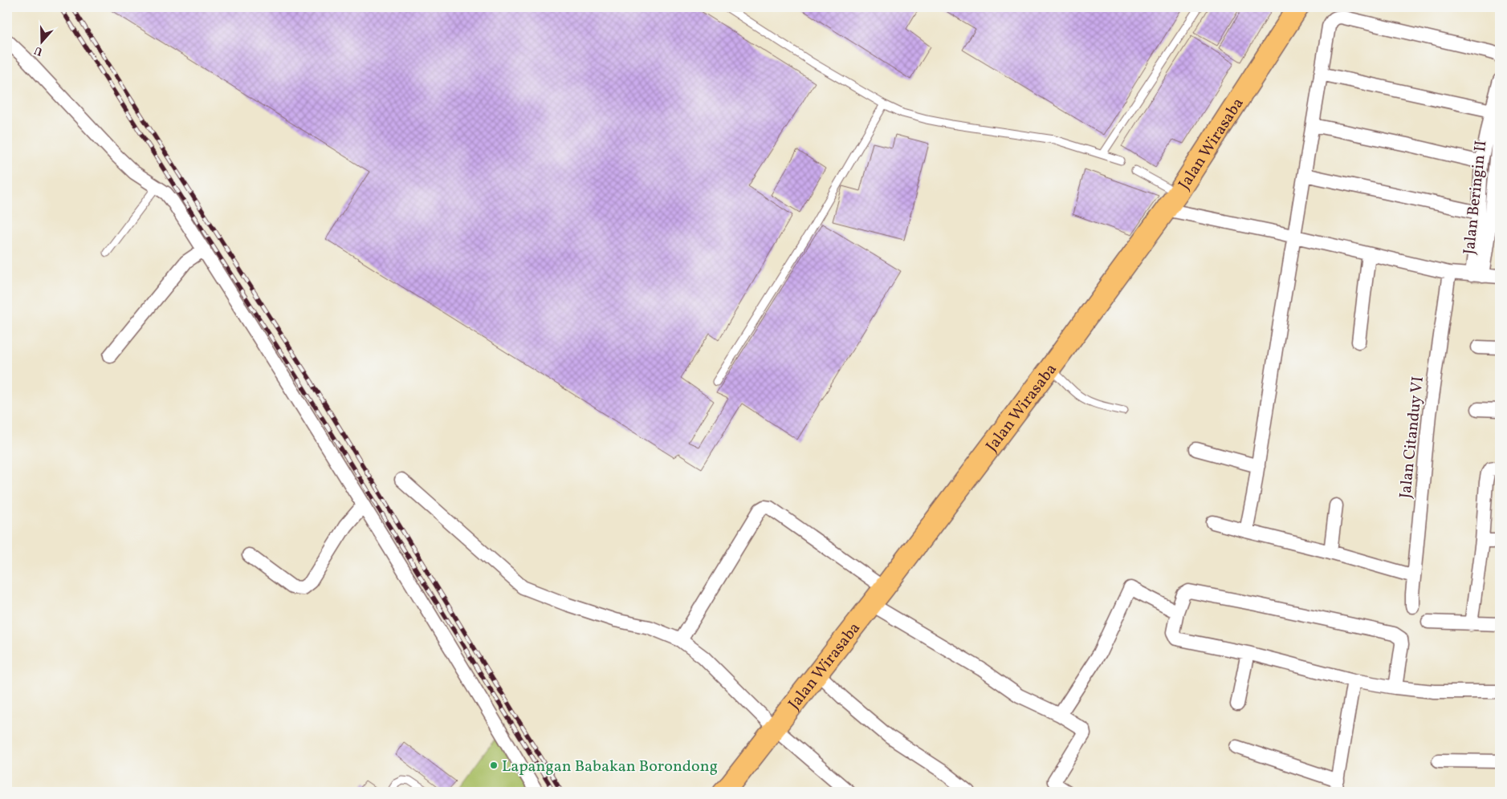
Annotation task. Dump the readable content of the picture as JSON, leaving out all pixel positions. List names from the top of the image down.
{
  "streets": {
    "main road": ["Jalan Wirasaba"],
    "street": ["Jalan Beringin II", "Jalan Citanduy VI"]
  },
  "places": ["Lapangan Babakan Borondong"],
  "north": "bottom"
}
